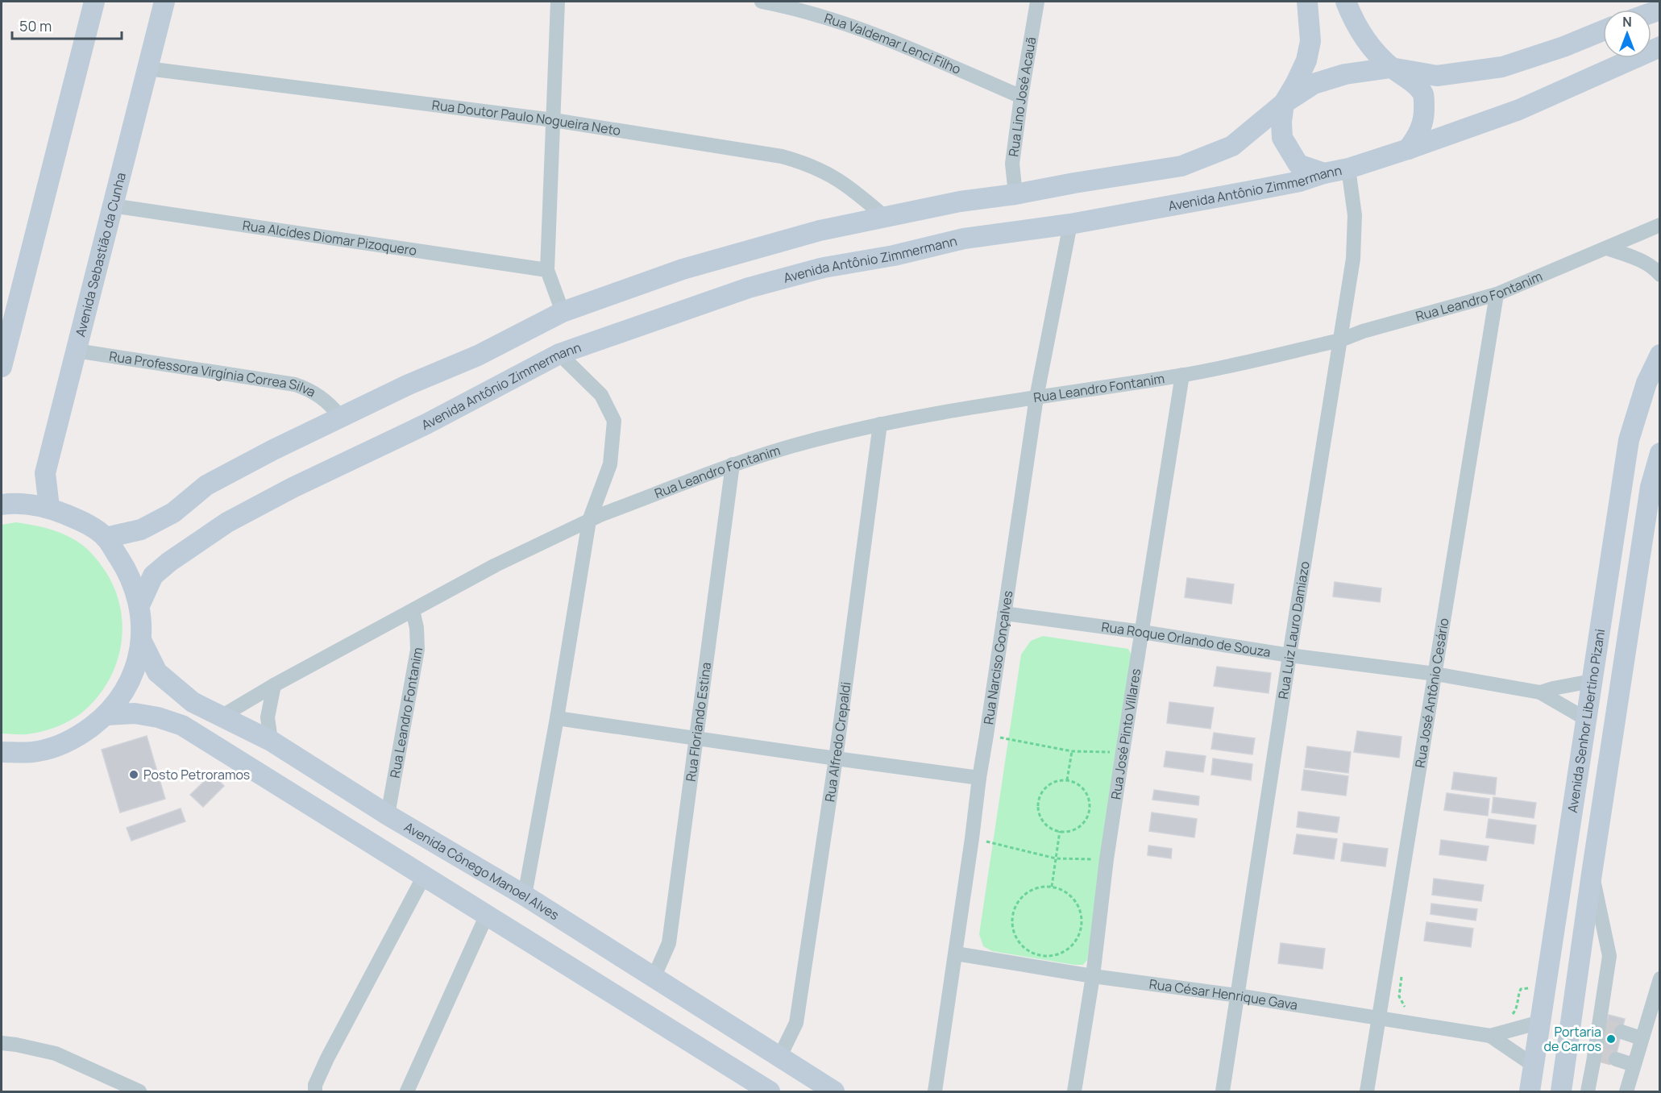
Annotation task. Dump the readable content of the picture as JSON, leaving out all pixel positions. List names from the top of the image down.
{
  "streets": {
    "street": [
      "Rua Valdemar Lenci Filho",
      "Rua Lino José Acauã",
      "Rua Doutor Paulo Nogueira Neto",
      "Avenida Antônio Zimmermann",
      "Rua Alcídes Diomar Pizoquero",
      "Avenida Sebastião da Cunha",
      "Rua Leandro Fontanim",
      "Rua Professora Virgínia Correa Silva",
      "Rua Luiz Lauro Damiazo",
      "Rua Roque Orlando de Souza",
      "Rua Narciso Gonçalves",
      "Rua José Antônio Cesário",
      "Avenida Senhor Libertino Pizani",
      "Rua Floriando Estina",
      "Rua José Pinto Villares",
      "Rua Alfredo Crepaldi",
      "Avenida Cônego Manoel Alves",
      "Rua César Henrique Gava"
    ]
  },
  "crossings": [
    ["Rua Valdemar Lenci Filho", "Rua Lino José Acauã"],
    ["Rua Doutor Paulo Nogueira Neto", "Avenida Sebastião da Cunha"],
    ["Avenida Antônio Zimmermann", "Rua Luiz Lauro Damiazo"],
    ["Avenida Antônio Zimmermann", "Rua Narciso Gonçalves"],
    ["Rua Alcídes Diomar Pizoquero", "Avenida Sebastião da Cunha"],
    ["Avenida Sebastião da Cunha", "Rua Professora Virgínia Correa Silva"],
    ["Rua Leandro Fontanim", "Rua Luiz Lauro Damiazo"],
    ["Rua Leandro Fontanim", "Rua Narciso Gonçalves"],
    ["Rua Leandro Fontanim", "Rua José Antônio Cesário"],
    ["Rua Leandro Fontanim", "Rua Floriando Estina"],
    ["Rua Leandro Fontanim", "Rua José Pinto Villares"],
    ["Rua Leandro Fontanim", "Rua Alfredo Crepaldi"],
    ["Rua Leandro Fontanim", "Avenida Cônego Manoel Alves"],
    ["Rua Luiz Lauro Damiazo", "Rua Roque Orlando de Souza"],
    ["Rua Luiz Lauro Damiazo", "Rua César Henrique Gava"],
    ["Rua Roque Orlando de Souza", "Rua Narciso Gonçalves"],
    ["Rua Roque Orlando de Souza", "Rua José Antônio Cesário"],
    ["Rua Roque Orlando de Souza", "Avenida Senhor Libertino Pizani"],
    ["Rua Roque Orlando de Souza", "Rua José Pinto Villares"],
    ["Rua Narciso Gonçalves", "Rua César Henrique Gava"],
    ["Rua José Antônio Cesário", "Rua César Henrique Gava"],
    ["Avenida Senhor Libertino Pizani", "Rua César Henrique Gava"],
    ["Rua Floriando Estina", "Avenida Cônego Manoel Alves"],
    ["Rua José Pinto Villares", "Rua César Henrique Gava"],
    ["Rua Alfredo Crepaldi", "Avenida Cônego Manoel Alves"]
  ],
  "places": ["Posto Petroramos", "Portaria de Carros"],
  "scale_bar": "50 m",
  "north": "top"
}
